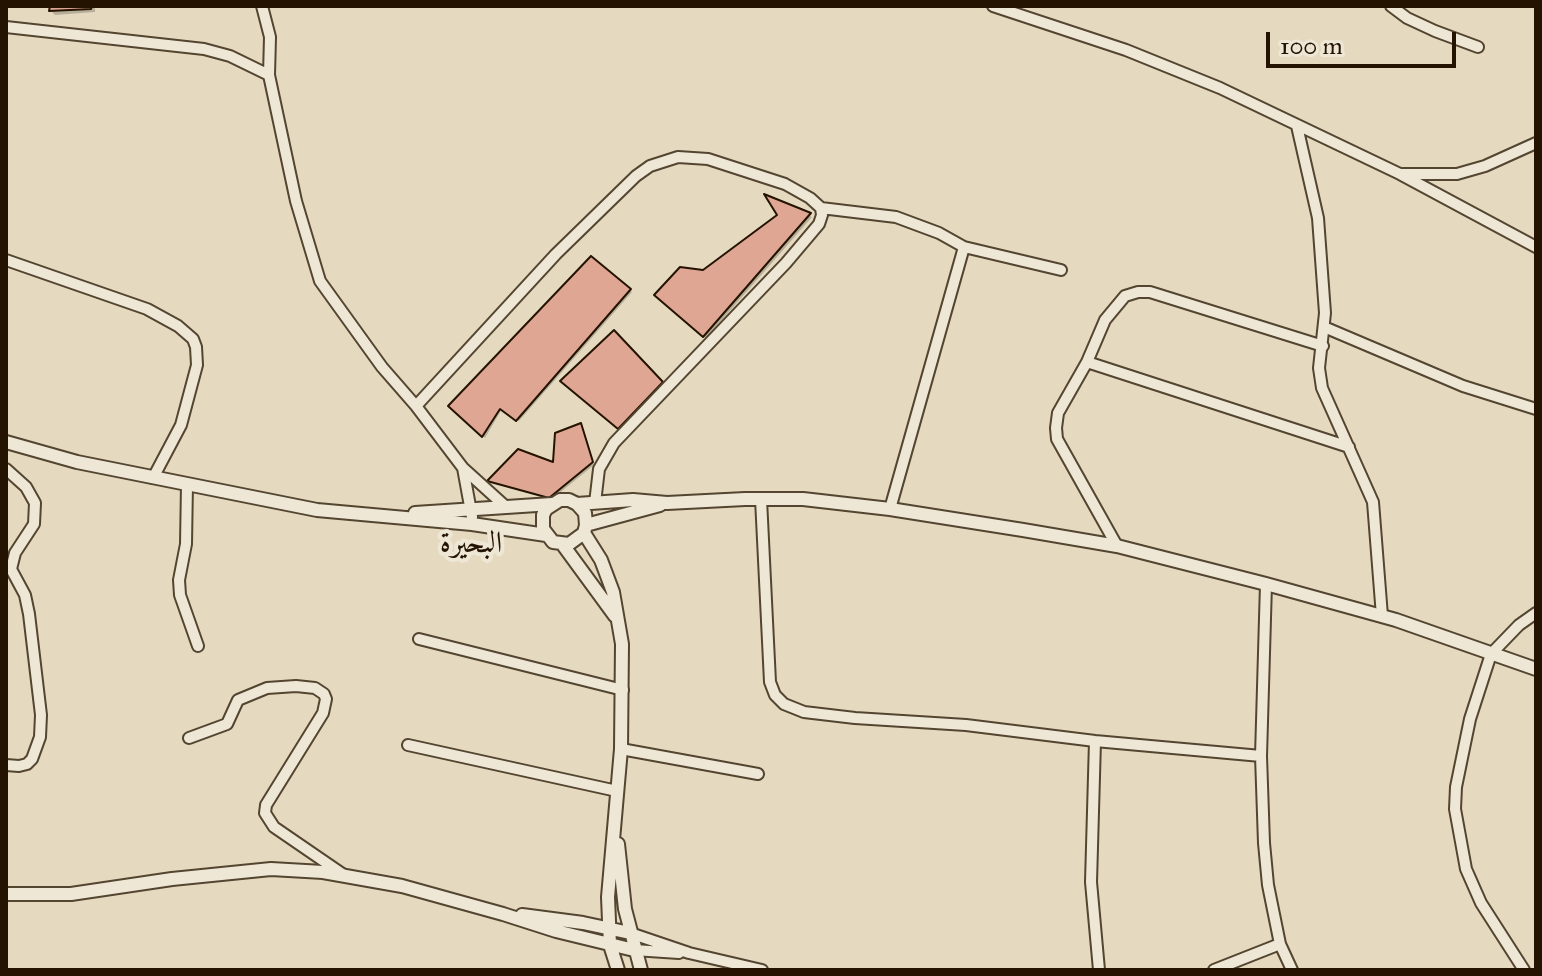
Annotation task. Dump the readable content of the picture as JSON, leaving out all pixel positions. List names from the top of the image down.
{
  "districts": ["البحيرة"],
  "scale_bar": "100 m"
}
